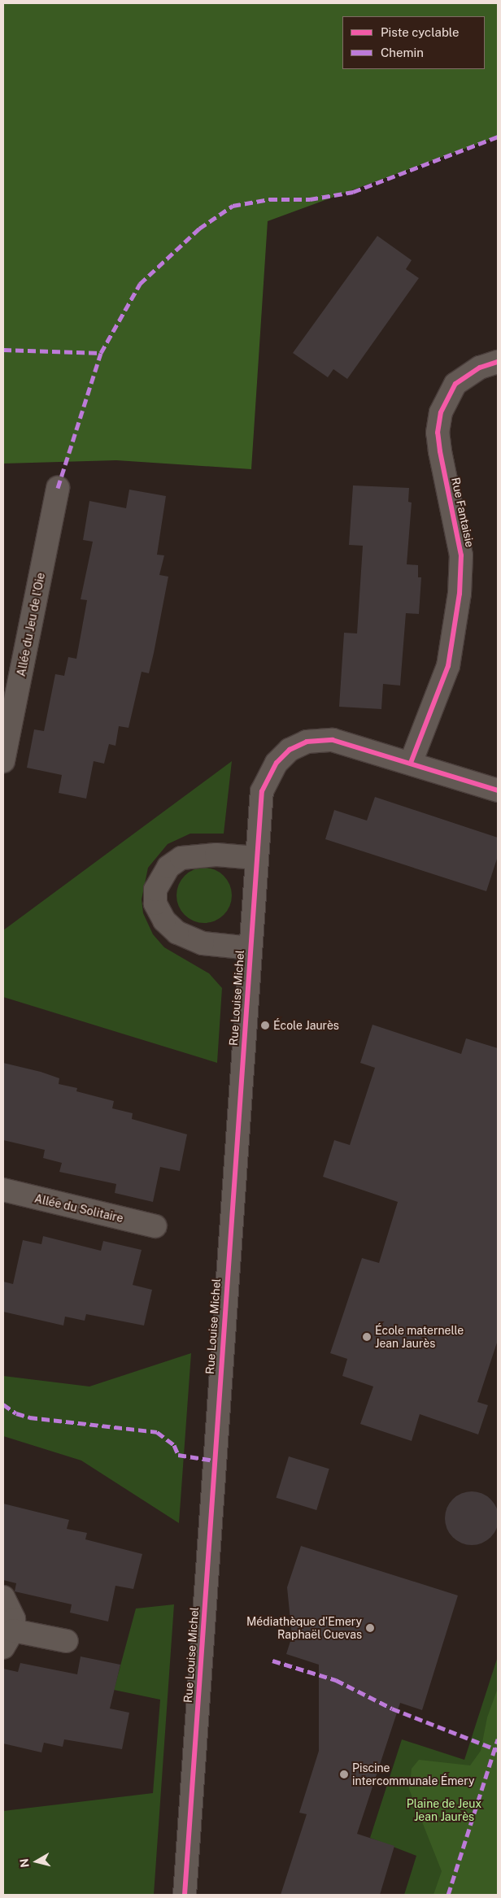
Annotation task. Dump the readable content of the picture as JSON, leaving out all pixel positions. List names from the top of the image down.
{
  "streets": {
    "street": [
      "Rue Fantaisie",
      "Allée du Jeu de l'Oie",
      "Rue Louise Michel",
      "Allée du Solitaire"
    ]
  },
  "crossings": [
    ["Rue Fantaisie", "Rue Louise Michel"]
  ],
  "parks": ["Plaine de Jeux Jean Jaurès"],
  "places": [
    "École Jaurès",
    "École maternelle Jean Jaurès",
    "Médiathèque d'Emery Raphaël Cuevas",
    "Piscine intercommunale Émery"
  ],
  "legend": ["Piste cyclable", "Chemin"],
  "north": "left"
}
